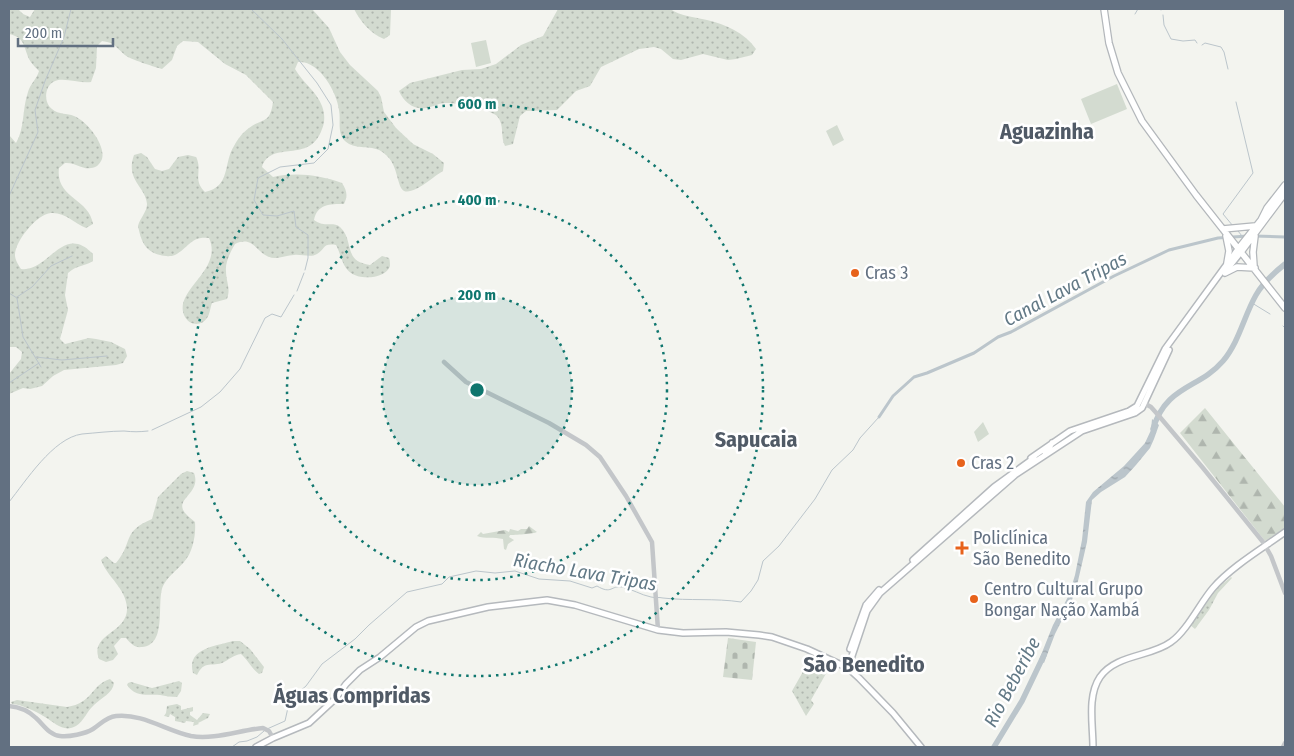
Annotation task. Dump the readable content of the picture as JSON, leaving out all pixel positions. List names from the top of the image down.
{
  "districts": [
    "Aguazinha",
    "Sapucaia",
    "São Benedito",
    "Águas Compridas"
  ],
  "water": ["Canal Lava Tripas", "Riacho Lava Tripas", "Rio Beberibe"],
  "places": {
    "other": ["Cras 3", "Cras 2", "Centro Cultural Grupo Bongar Nação Xambá"],
    "health": ["Policlínica São Benedito"]
  },
  "scale_bar": "200 m",
  "rings": ["600 m", "400 m", "200 m"]
}
